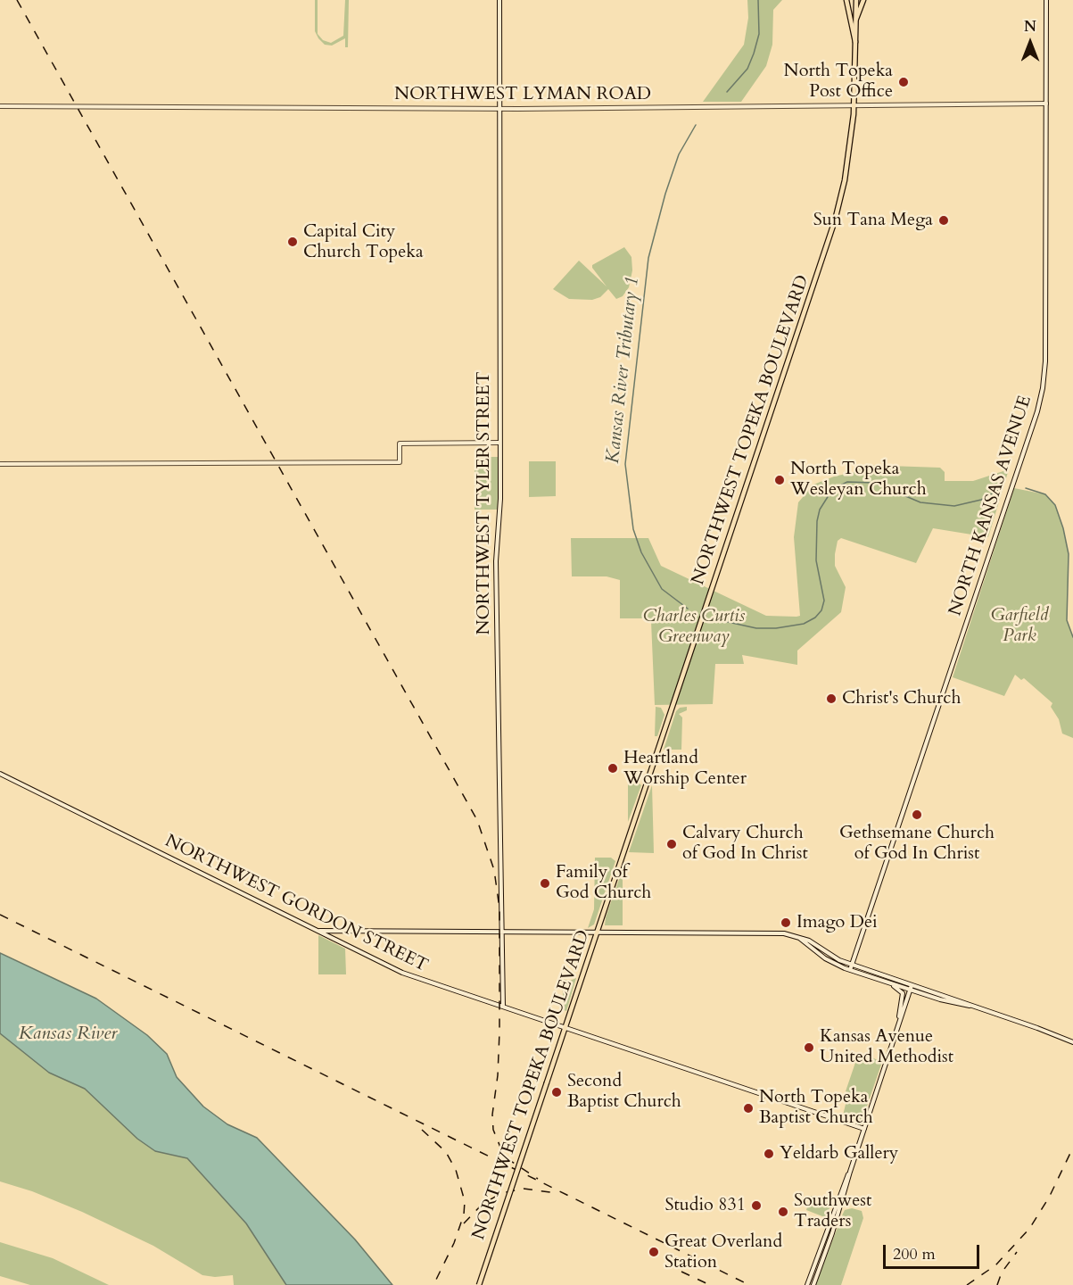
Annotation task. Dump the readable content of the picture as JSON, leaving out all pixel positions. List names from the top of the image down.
{
  "streets": {
    "main road": [
      "NORTHWEST LYMAN ROAD",
      "NORTHWEST TOPEKA BOULEVARD",
      "NORTHWEST TYLER STREET",
      "NORTH KANSAS AVENUE",
      "NORTHWEST GORDON STREET"
    ]
  },
  "crossings": [
    ["NORTHWEST LYMAN ROAD", "NORTHWEST TOPEKA BOULEVARD"],
    ["NORTHWEST LYMAN ROAD", "NORTHWEST TYLER STREET"],
    ["NORTHWEST LYMAN ROAD", "NORTH KANSAS AVENUE"],
    ["NORTHWEST TOPEKA BOULEVARD", "NORTHWEST GORDON STREET"],
    ["NORTHWEST TYLER STREET", "NORTHWEST GORDON STREET"]
  ],
  "water": ["Kansas River Tributary 1", "Kansas River"],
  "parks": ["Garfield Park", "Charles Curtis Greenway"],
  "places": [
    "North Topeka Post Office",
    "Sun Tana Mega",
    "Capital City Church Topeka",
    "North Topeka Wesleyan Church",
    "Christ's Church",
    "Heartland Worship Center",
    "Gethsemane Church of God In Christ",
    "Calvary Church of God In Christ",
    "Family of God Church",
    "Imago Dei",
    "Kansas Avenue United Methodist",
    "Second Baptist Church",
    "North Topeka Baptist Church",
    "Yeldarb Gallery",
    "Studio 831",
    "Southwest Traders",
    "Great Overland Station"
  ],
  "scale_bar": "200 m",
  "north": "top"
}
